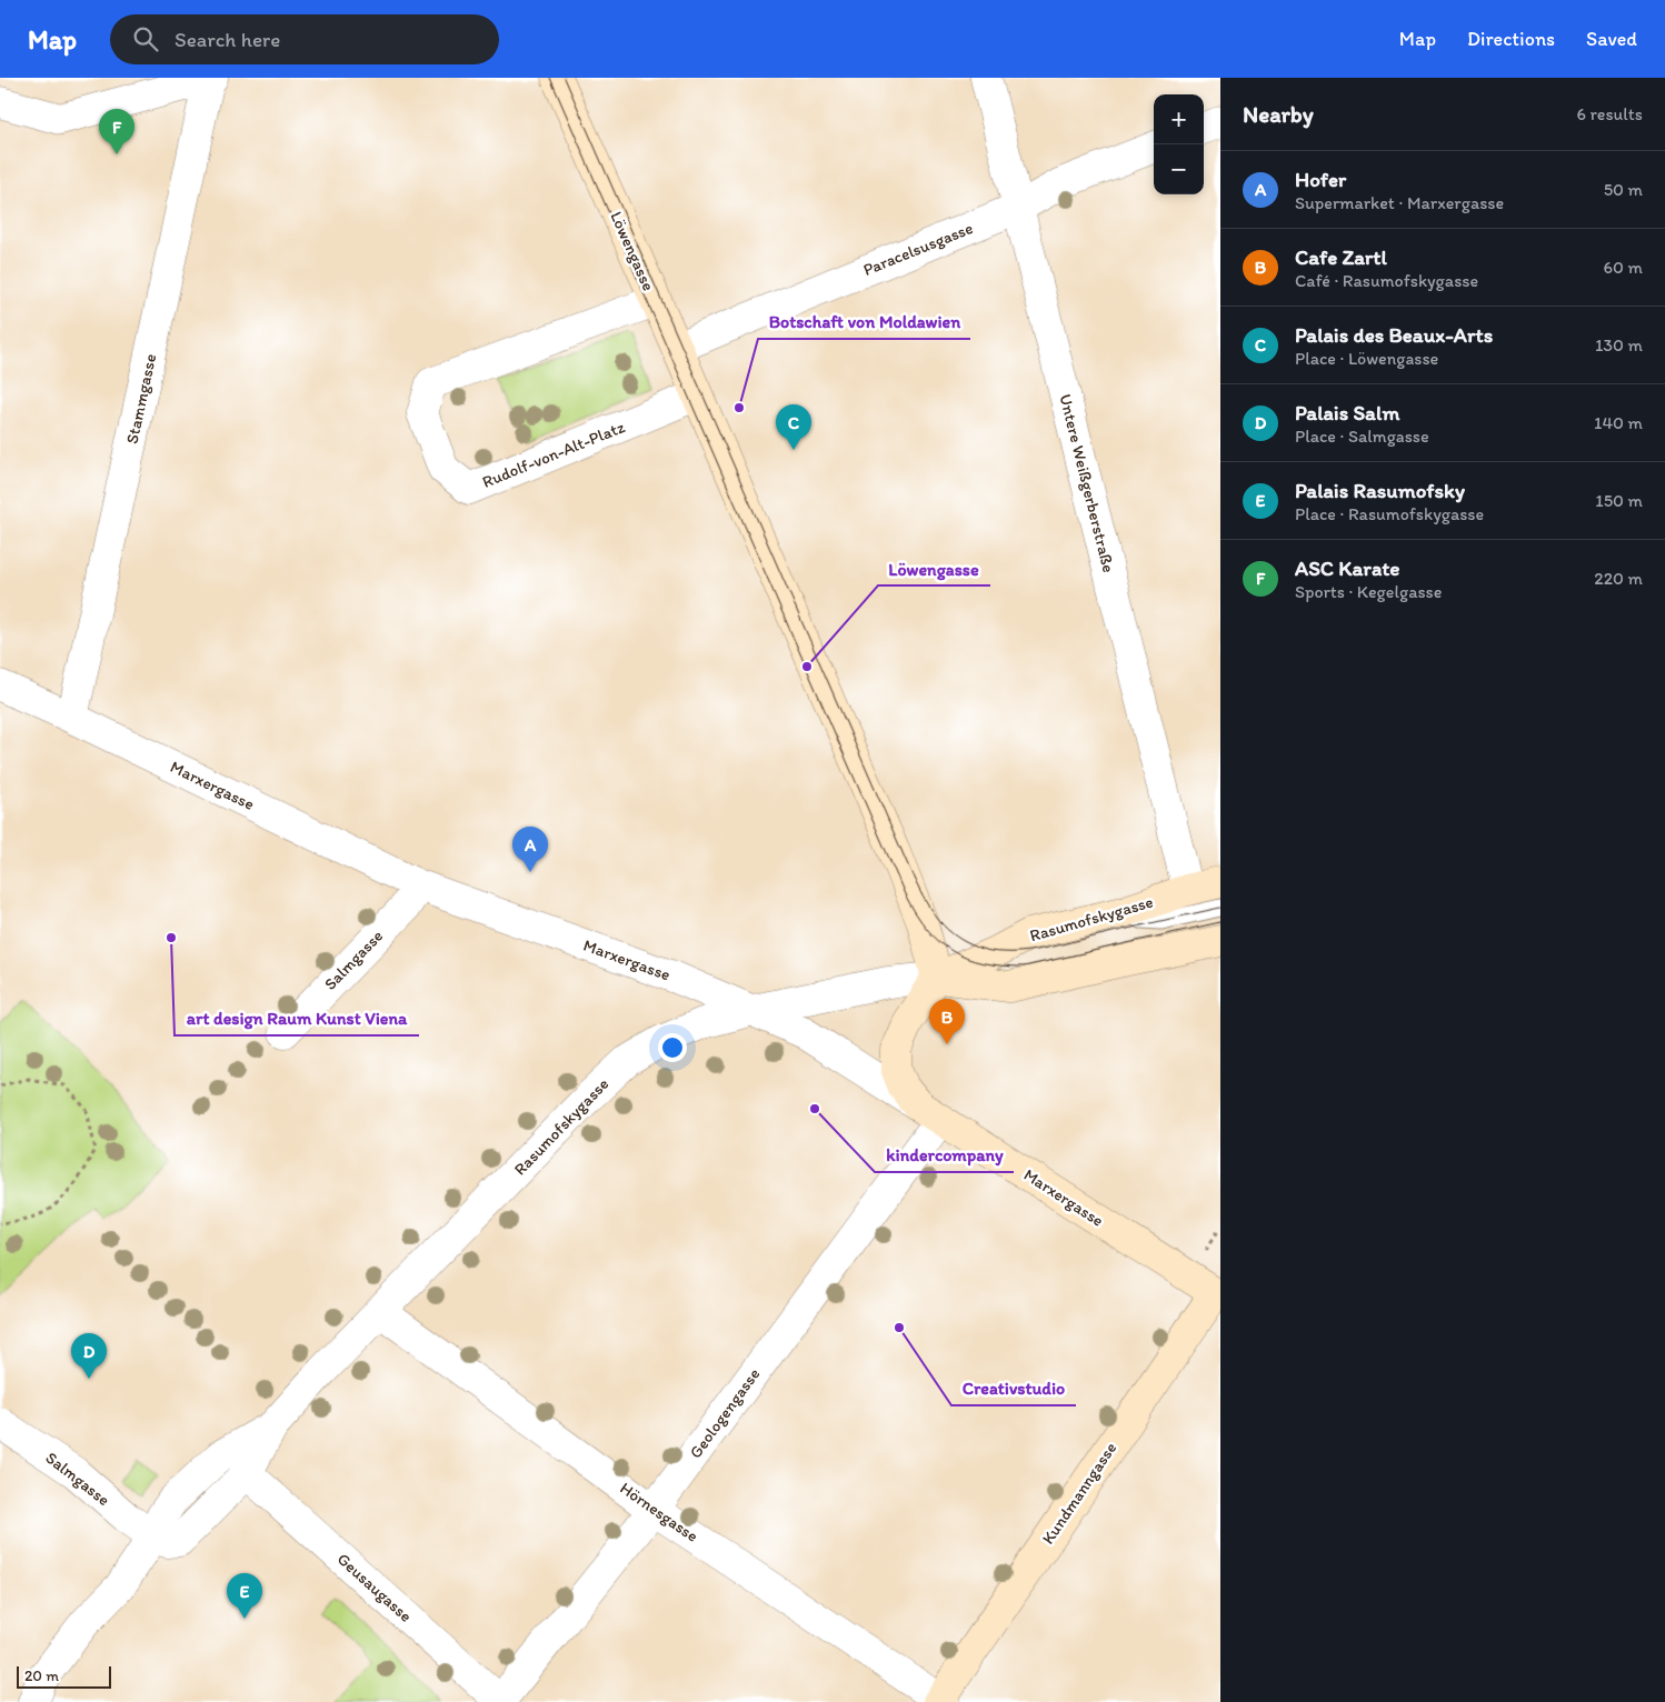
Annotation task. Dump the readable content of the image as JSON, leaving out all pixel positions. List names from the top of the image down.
{
  "streets": {
    "street": [
      "Paracelsusgasse",
      "Löwengasse",
      "Stammgasse",
      "Rudolf-von-Alt-Platz",
      "Untere Weißgerberstraße",
      "Marxergasse",
      "Rasumofskygasse",
      "Salmgasse",
      "Geologengasse",
      "Kundmanngasse",
      "Hörnesgasse",
      "Geusaugasse"
    ]
  },
  "crossings": [
    ["Paracelsusgasse", "Löwengasse"],
    ["Paracelsusgasse", "Untere Weißgerberstraße"],
    ["Löwengasse", "Rudolf-von-Alt-Platz"],
    ["Löwengasse", "Rasumofskygasse"],
    ["Stammgasse", "Marxergasse"],
    ["Untere Weißgerberstraße", "Rasumofskygasse"],
    ["Marxergasse", "Rasumofskygasse"],
    ["Marxergasse", "Salmgasse"],
    ["Marxergasse", "Geologengasse"],
    ["Marxergasse", "Kundmanngasse"],
    ["Rasumofskygasse", "Salmgasse"],
    ["Rasumofskygasse", "Hörnesgasse"],
    ["Rasumofskygasse", "Geusaugasse"],
    ["Geologengasse", "Hörnesgasse"],
    ["Geologengasse", "Geusaugasse"],
    ["Kundmanngasse", "Hörnesgasse"]
  ],
  "places": [
    "Botschaft von Moldawien",
    "Löwengasse",
    "art design Raum Kunst Viena",
    "kindercompany",
    "Creativstudio"
  ],
  "scale_bar": "20 m",
  "page": {
    "header": "Map",
    "search": "Search here",
    "nav": ["Map", "Directions", "Saved"],
    "heading": ["Nearby", "6 results"],
    "map_buttons": ["+", "−"],
    "pins": [
      "F",
      "C",
      "A",
      "B",
      "D",
      "E"
    ],
    "list": [
      {
        "mark": "A",
        "name": "Hofer",
        "note": "Supermarket · Marxergasse",
        "value": "50 m"
      },
      {
        "mark": "B",
        "name": "Cafe Zartl",
        "note": "Café · Rasumofskygasse",
        "value": "60 m"
      },
      {
        "mark": "C",
        "name": "Palais des Beaux-Arts",
        "note": "Place · Löwengasse",
        "value": "130 m"
      },
      {
        "mark": "D",
        "name": "Palais Salm",
        "note": "Place · Salmgasse",
        "value": "140 m"
      },
      {
        "mark": "E",
        "name": "Palais Rasumofsky",
        "note": "Place · Rasumofskygasse",
        "value": "150 m"
      },
      {
        "mark": "F",
        "name": "ASC Karate",
        "note": "Sports · Kegelgasse",
        "value": "220 m"
      }
    ],
    "scale": "20 m"
  }
}
